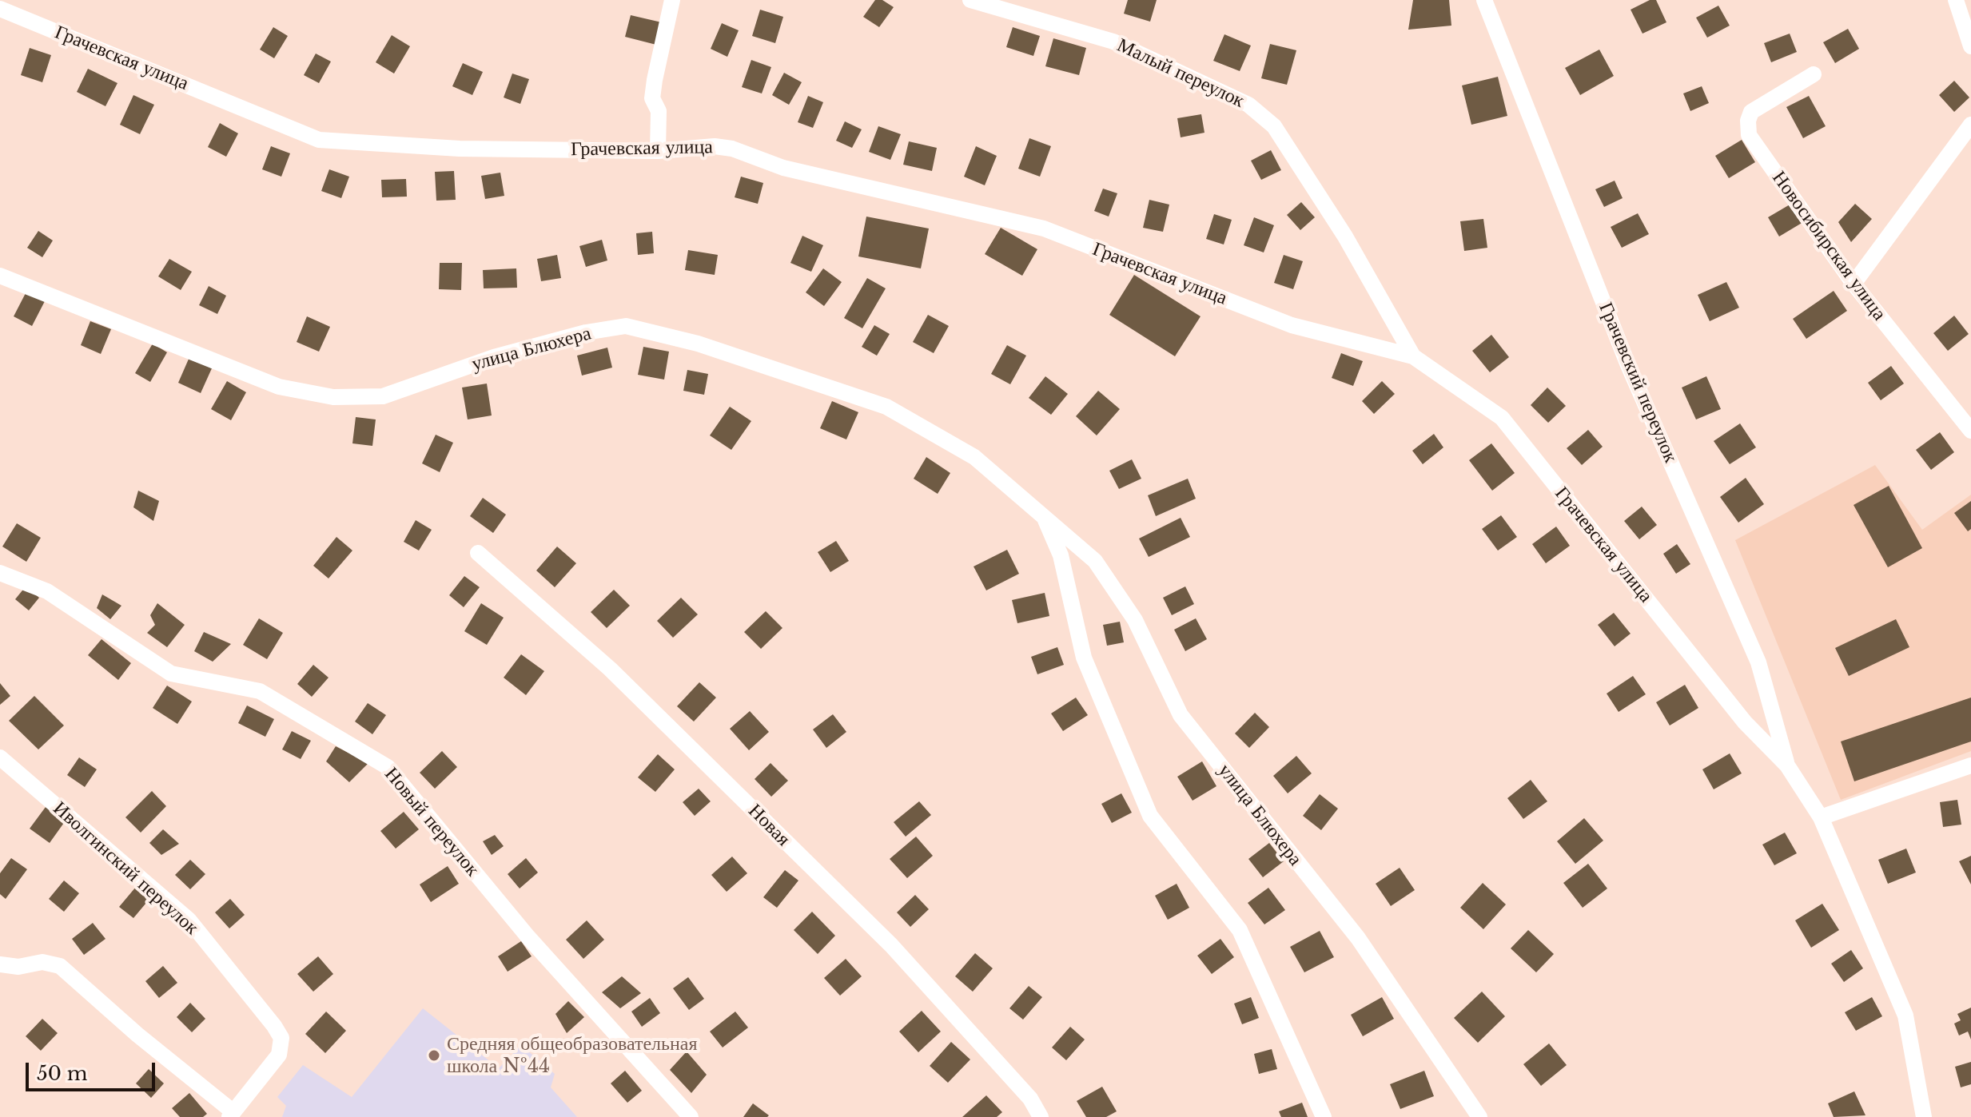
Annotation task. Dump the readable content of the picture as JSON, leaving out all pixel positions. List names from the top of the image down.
{
  "streets": {
    "street": [
      "Грачевская улица",
      "Малый переулок",
      "Новосибирская улица",
      "улица Блюхера",
      "Грачевский переулок",
      "Новый переулок",
      "Новая",
      "Иволгинский переулок"
    ]
  },
  "crossings": [
    ["Грачевская улица", "Малый переулок"],
    ["Грачевская улица", "Грачевский переулок"]
  ],
  "places": ["Средняя общеобразовательная школа №44"],
  "scale_bar": "50 m"
}
